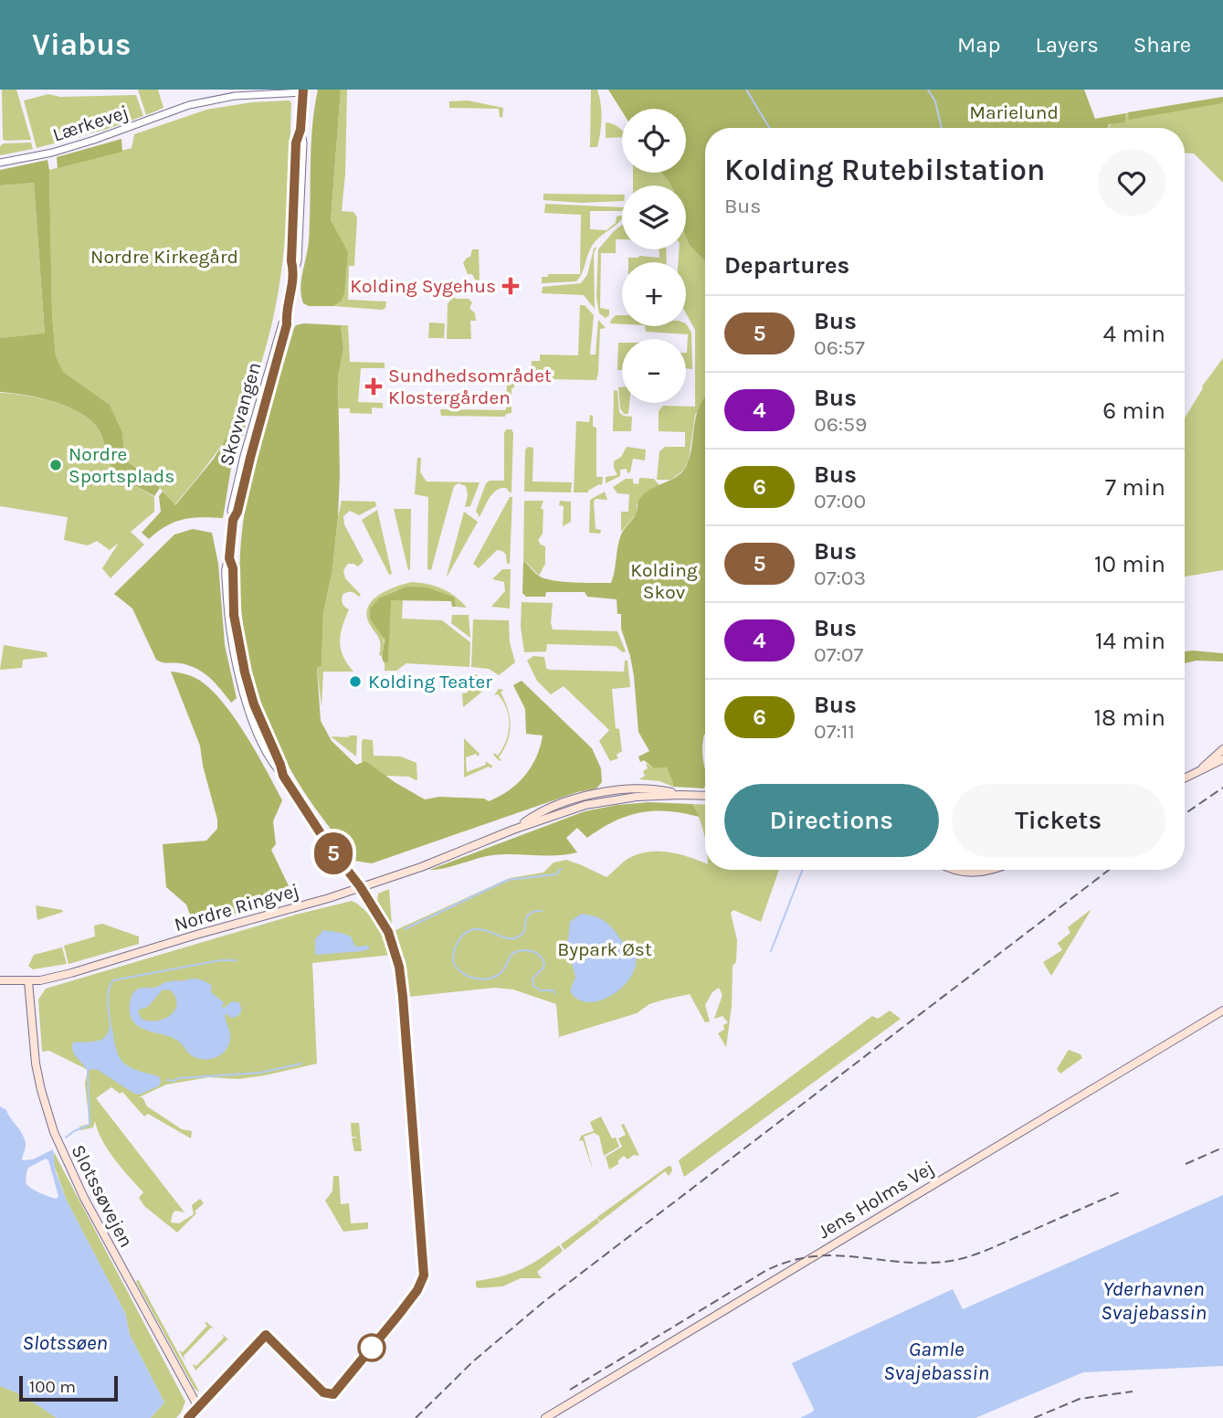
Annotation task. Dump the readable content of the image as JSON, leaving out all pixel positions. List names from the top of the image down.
{
  "streets": {
    "main road": ["Nordre Ringvej", "Slotssøvejen", "Jens Holms Vej"],
    "street": ["Lærkevej", "Skovvangen"]
  },
  "crossings": [
    ["Lærkevej", "Skovvangen"],
    ["Skovvangen", "Nordre Ringvej"],
    ["Nordre Ringvej", "Slotssøvejen"]
  ],
  "water": ["Yderhavnen Svajebassin", "Slotssøen", "Gamle Svajebassin"],
  "parks": [
    "Marielund",
    "Nordre Kirkegård",
    "Kolding Skov",
    "Bypark Øst"
  ],
  "places": {
    "health": ["Kolding Sygehus", "Sundhedsområdet Klostergården"],
    "other": ["Nordre Sportsplads", "Kolding Teater"]
  },
  "lines": ["bus line 5"],
  "scale_bar": "100 m",
  "page": {
    "header": "Viabus",
    "nav": ["Map", "Layers", "Share"],
    "on_map": "5",
    "map_buttons": ["+", "−"],
    "heading": [
      ["Kolding Rutebilstation", "Bus"],
      "Departures"
    ],
    "list": [
      {
        "mark": "5",
        "name": "Bus",
        "note": "06:57",
        "value": "4 min"
      },
      {
        "mark": "4",
        "name": "Bus",
        "note": "06:59",
        "value": "6 min"
      },
      {
        "mark": "6",
        "name": "Bus",
        "note": "07:00",
        "value": "7 min"
      },
      {
        "mark": "5",
        "name": "Bus",
        "note": "07:03",
        "value": "10 min"
      },
      {
        "mark": "4",
        "name": "Bus",
        "note": "07:07",
        "value": "14 min"
      },
      {
        "mark": "6",
        "name": "Bus",
        "note": "07:11",
        "value": "18 min"
      }
    ],
    "buttons": ["Directions", "Tickets"],
    "scale": "100 m"
  }
}
